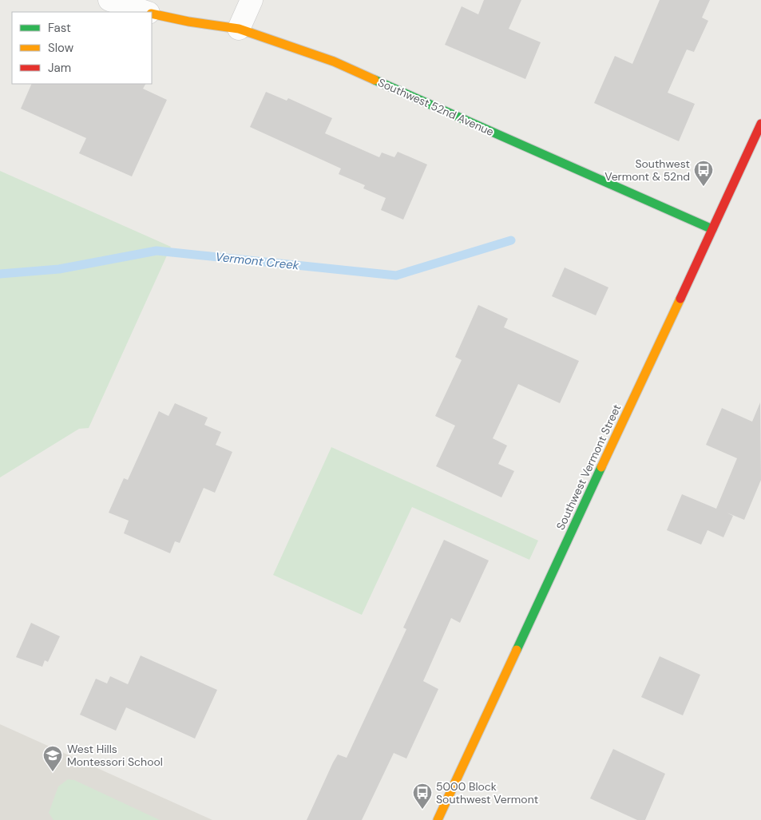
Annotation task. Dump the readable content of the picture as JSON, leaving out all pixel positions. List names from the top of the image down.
{
  "streets": {
    "main road": ["Southwest 52nd Avenue", "Southwest Vermont Street"]
  },
  "crossings": [
    ["Southwest 52nd Avenue", "Southwest Vermont Street"]
  ],
  "water": ["Vermont Creek"],
  "places": {
    "bus stop": ["Southwest Vermont & 52nd", "5000 Block Southwest Vermont"],
    "school or university": ["West Hills Montessori School"]
  },
  "legend": ["Fast", "Slow", "Jam"]
}
